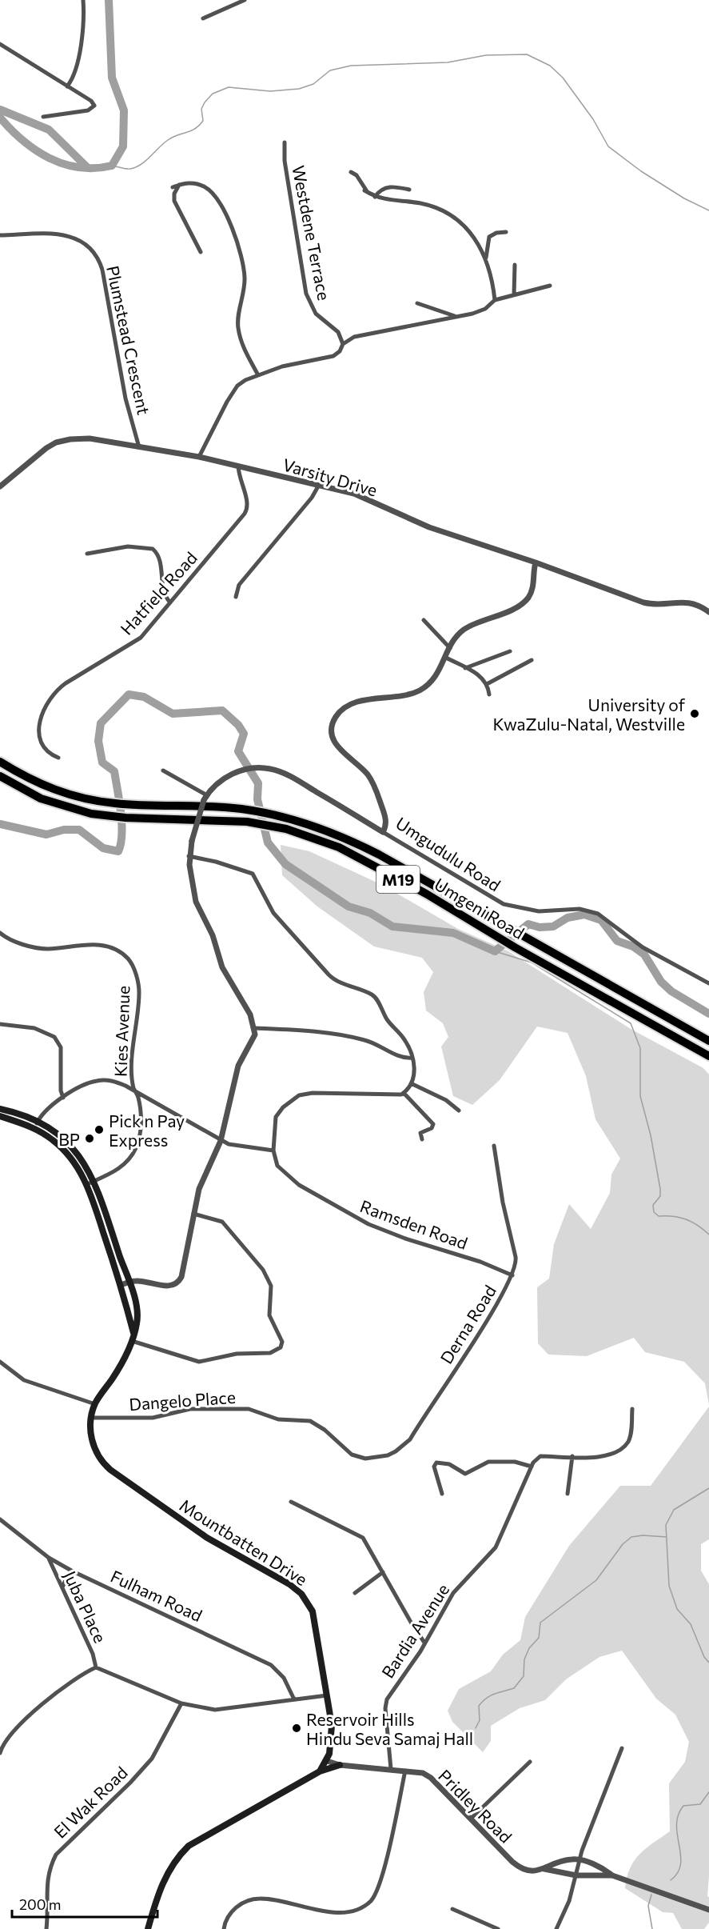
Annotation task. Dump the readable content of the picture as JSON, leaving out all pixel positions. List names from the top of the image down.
{
  "streets": {
    "highway": ["M19", "Umgeni Road"],
    "main road": ["Mountbatten Drive"],
    "street": [
      "Westdene Terrace",
      "Plumstead Crescent",
      "Varsity Drive",
      "Hatfield Road",
      "Umgudulu Road",
      "Kies Avenue",
      "Ramsden Road",
      "Derna Road",
      "Dangelo Place",
      "Fulham Road",
      "Juba Place",
      "Bardia Avenue",
      "El Wak Road",
      "Pridley Road"
    ]
  },
  "crossings": [
    ["Plumstead Crescent", "Varsity Drive"],
    ["Varsity Drive", "Hatfield Road"],
    ["Varsity Drive", "Umgudulu Road"],
    ["Kies Avenue", "Mountbatten Drive"],
    ["Ramsden Road", "Derna Road"],
    ["Derna Road", "Dangelo Place"],
    ["Dangelo Place", "Mountbatten Drive"],
    ["Mountbatten Drive", "Pridley Road"],
    ["Fulham Road", "Juba Place"],
    ["Bardia Avenue", "Pridley Road"]
  ],
  "places": [
    "University of KwaZulu-Natal, Westville",
    "Pick n Pay Express",
    "BP",
    "Reservoir Hills Hindu Seva Samaj Hall"
  ],
  "scale_bar": "200 m"
}
